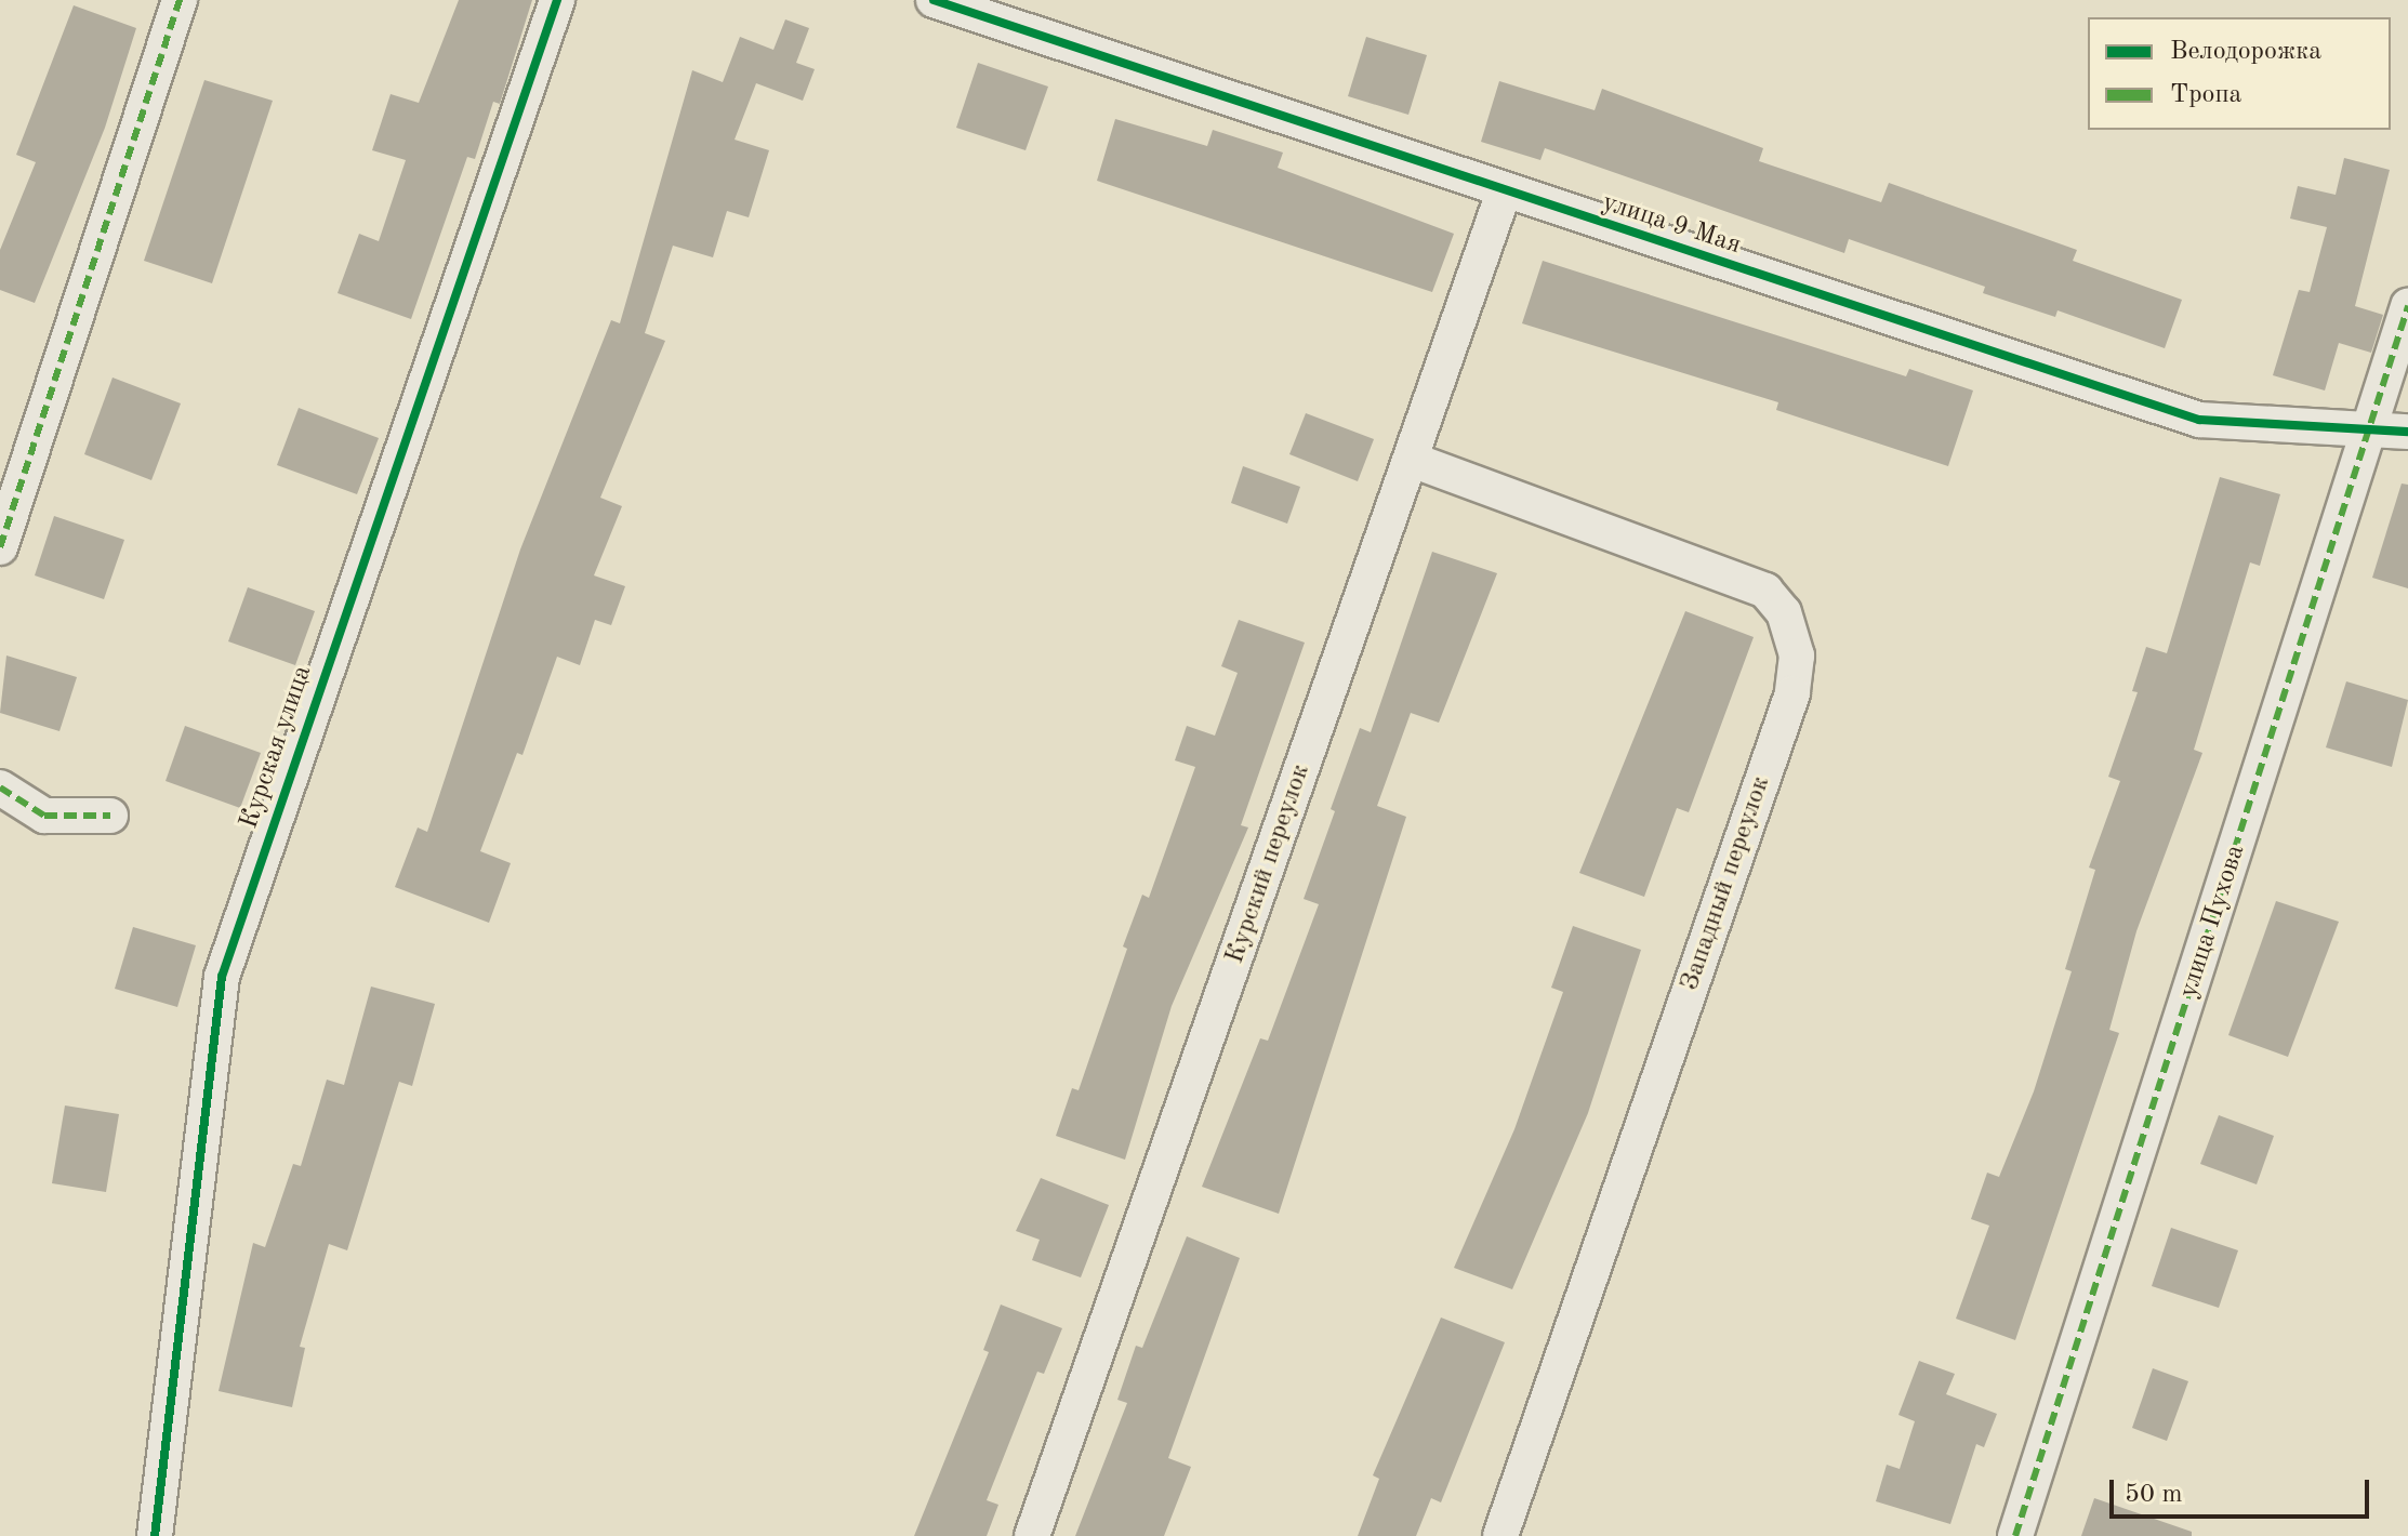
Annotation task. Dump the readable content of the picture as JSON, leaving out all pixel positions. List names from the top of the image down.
{
  "streets": {
    "street": [
      "улица 9 Мая",
      "Курская улица",
      "Курский переулок",
      "Западный переулок",
      "улица Пухова"
    ]
  },
  "crossings": [
    ["улица 9 Мая", "Курский переулок"],
    ["улица 9 Мая", "улица Пухова"],
    ["Курский переулок", "Западный переулок"]
  ],
  "legend": ["Велодорожка", "Тропа"],
  "scale_bar": "50 m"
}
